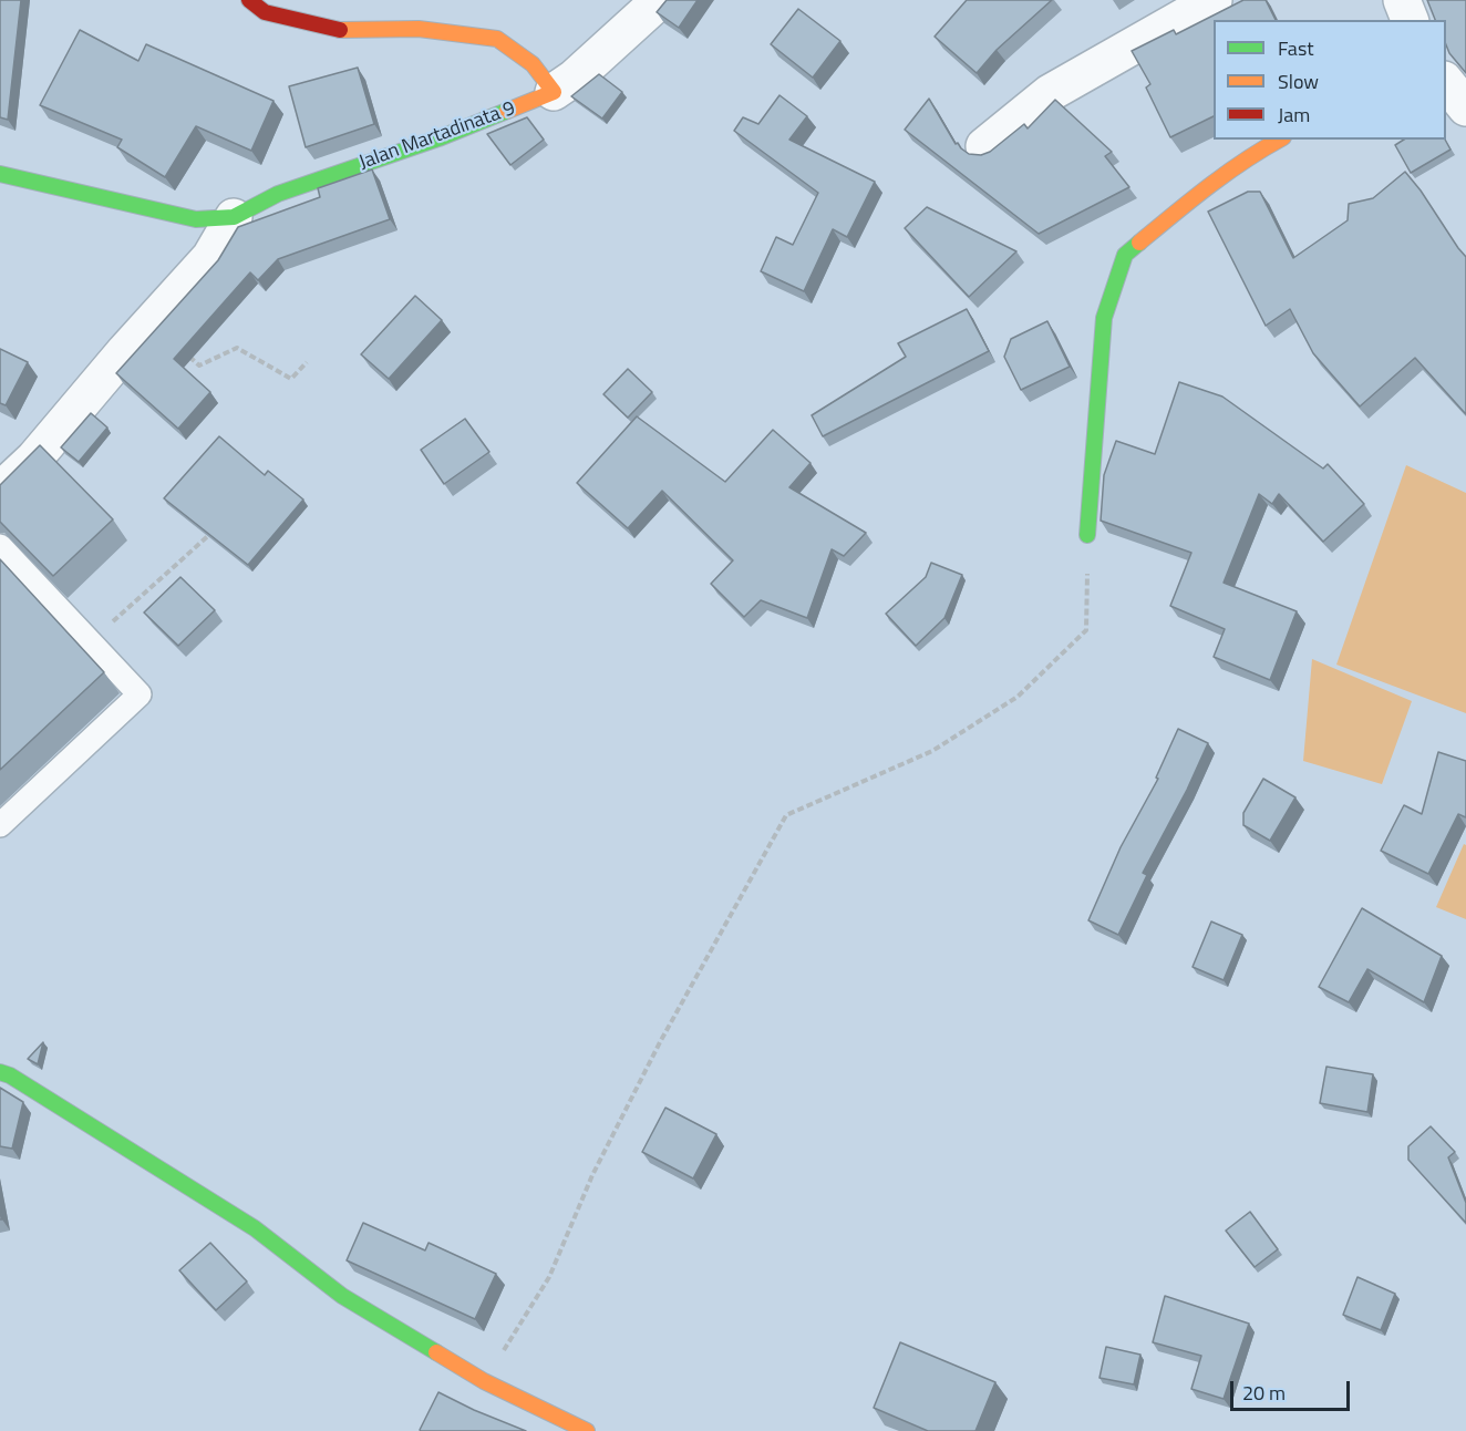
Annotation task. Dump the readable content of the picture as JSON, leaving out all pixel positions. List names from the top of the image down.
{
  "streets": {
    "street": ["Jalan Martadinata 9"]
  },
  "legend": ["Fast", "Slow", "Jam"],
  "scale_bar": "20 m"
}
